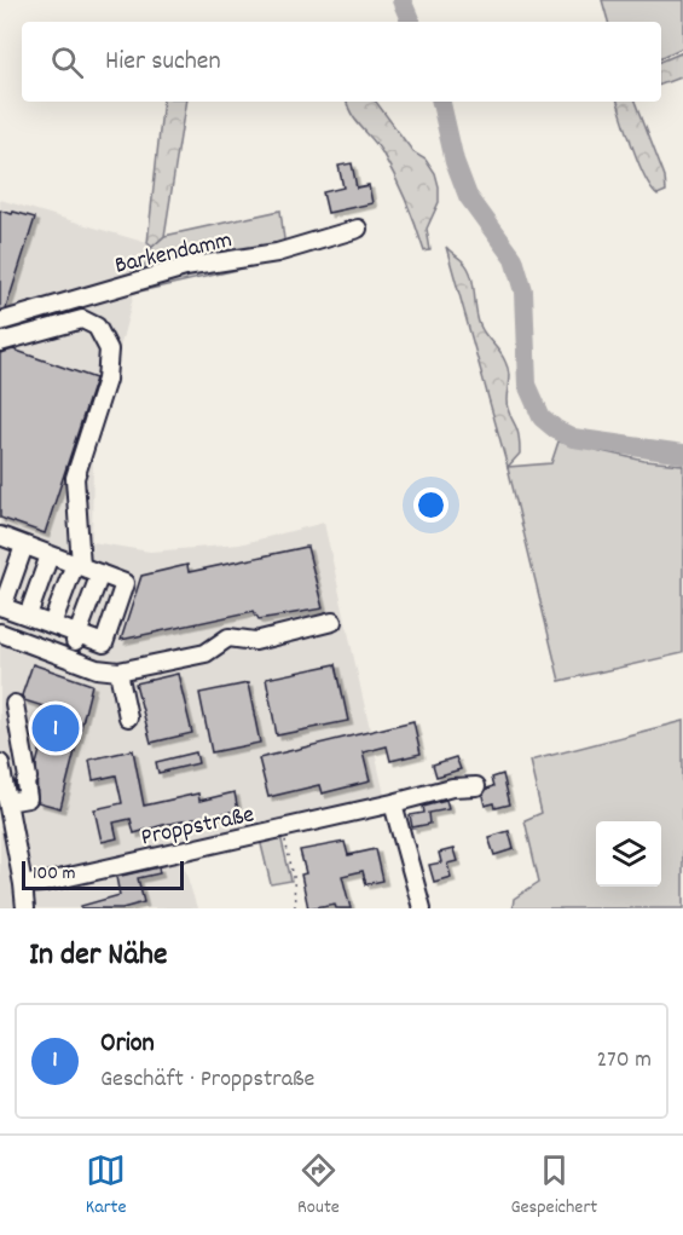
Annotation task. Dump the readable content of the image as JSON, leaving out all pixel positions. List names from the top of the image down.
{
  "streets": {
    "street": ["Barkendamm", "Proppstraße"]
  },
  "scale_bar": "100 m",
  "page": {
    "search": "Hier suchen",
    "pins": "1",
    "scale": "100 m",
    "heading": "In der Nähe",
    "list": [
      {
        "mark": "1",
        "name": "Orion",
        "note": "Geschäft · Proppstraße",
        "value": "270 m"
      }
    ],
    "nav": ["Karte", "Route", "Gespeichert"]
  }
}
